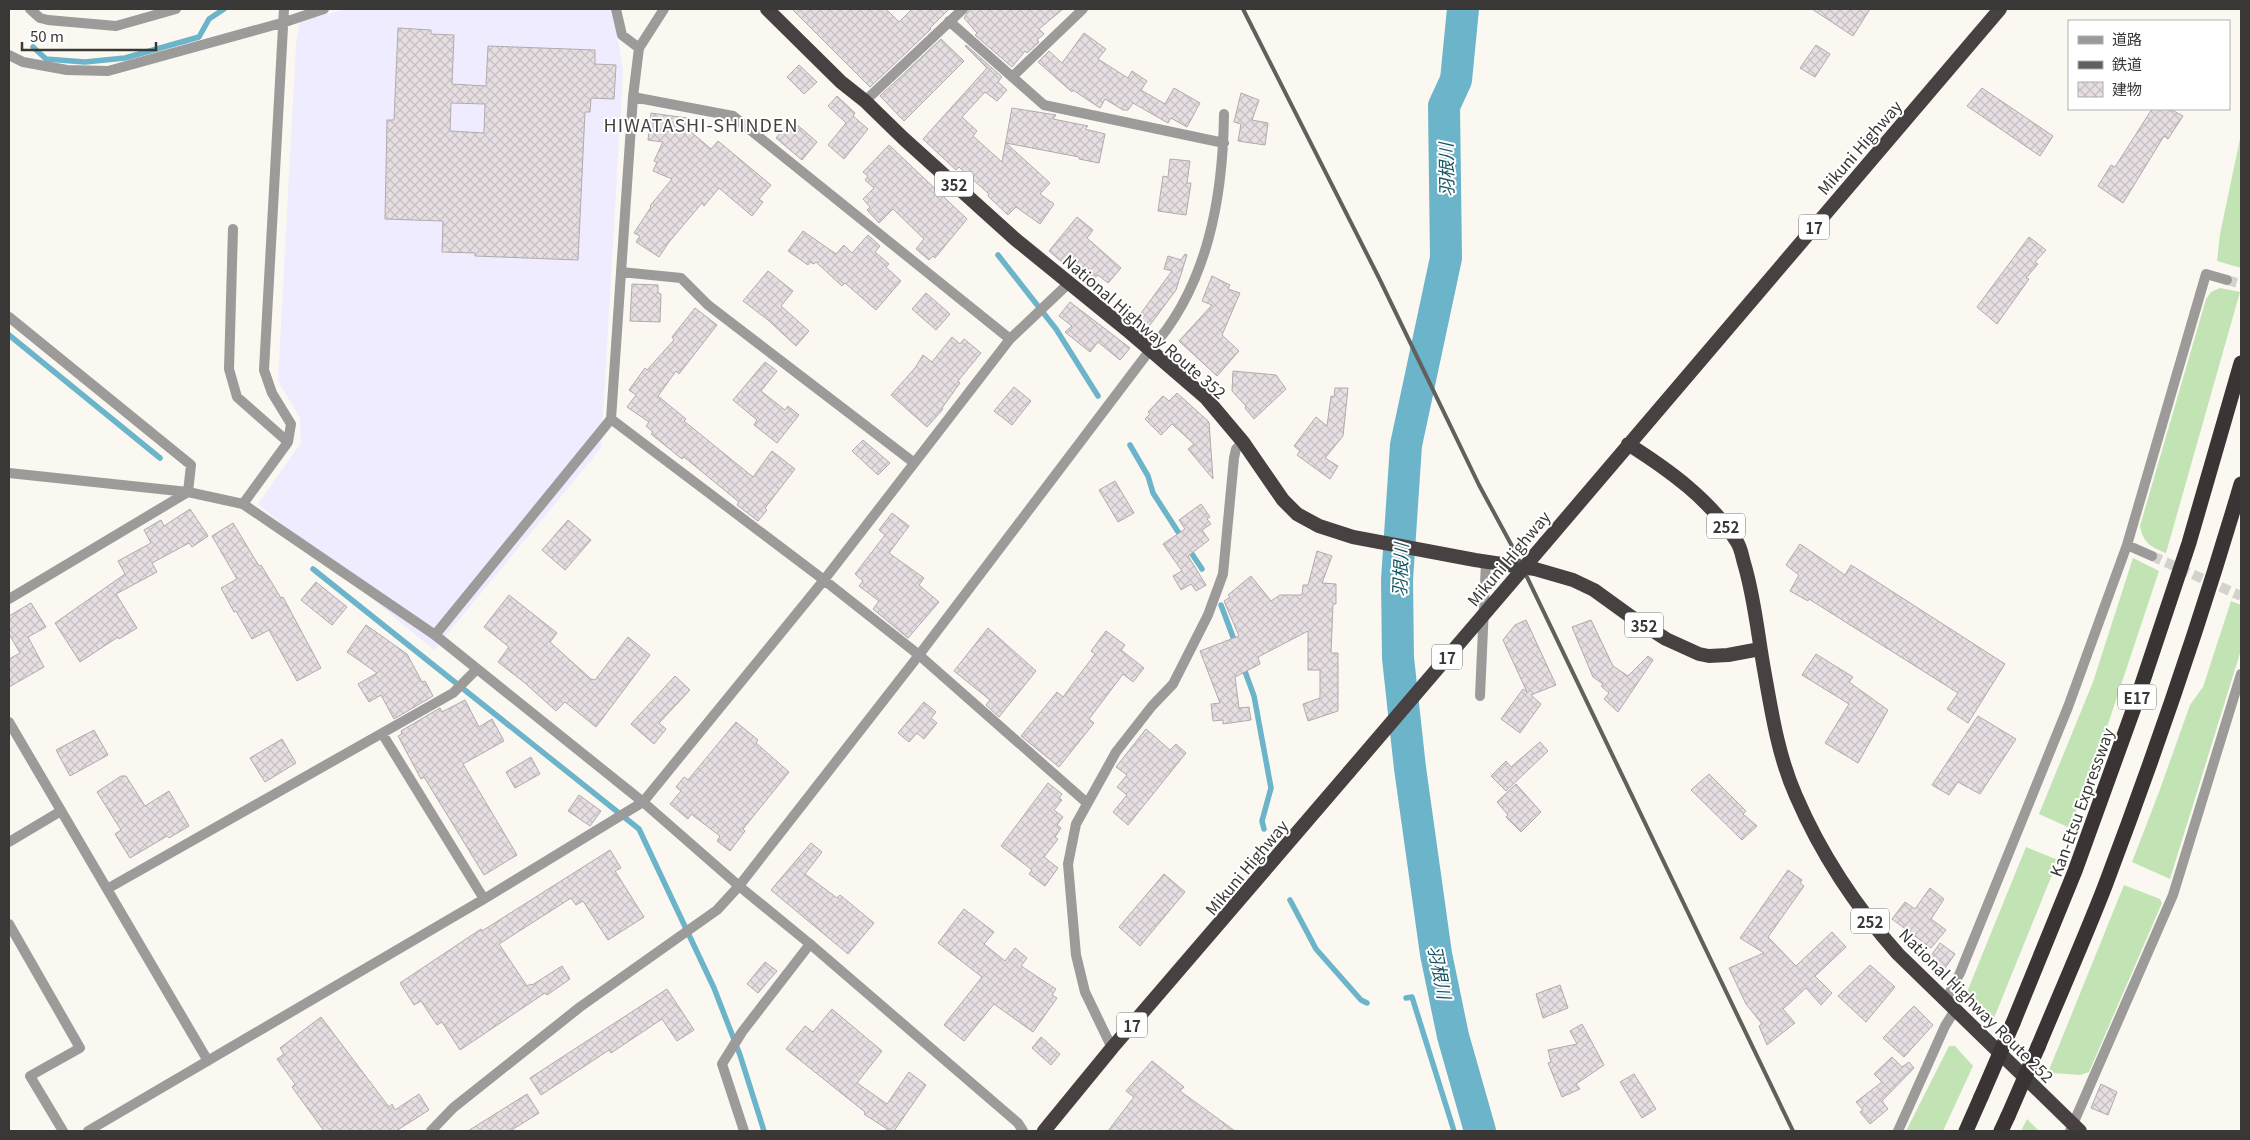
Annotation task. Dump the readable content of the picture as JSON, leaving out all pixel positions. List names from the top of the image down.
{
  "streets": {
    "highway": [
      "Mikuni Highway",
      "352",
      "17",
      "National Highway Route 352",
      "252",
      "E17",
      "Kan-Etsu Expressway",
      "National Highway Route 252"
    ]
  },
  "crossings": [
    ["Mikuni Highway", "252"],
    ["National Highway Route 352", "252"],
    ["National Highway Route 352", "National Highway Route 252"],
    ["252", "National Highway Route 252"]
  ],
  "districts": ["HIWATASHI-SHINDEN"],
  "water": ["羽根川"],
  "legend": ["道路", "鉄道", "建物"],
  "scale_bar": "50 m"
}
